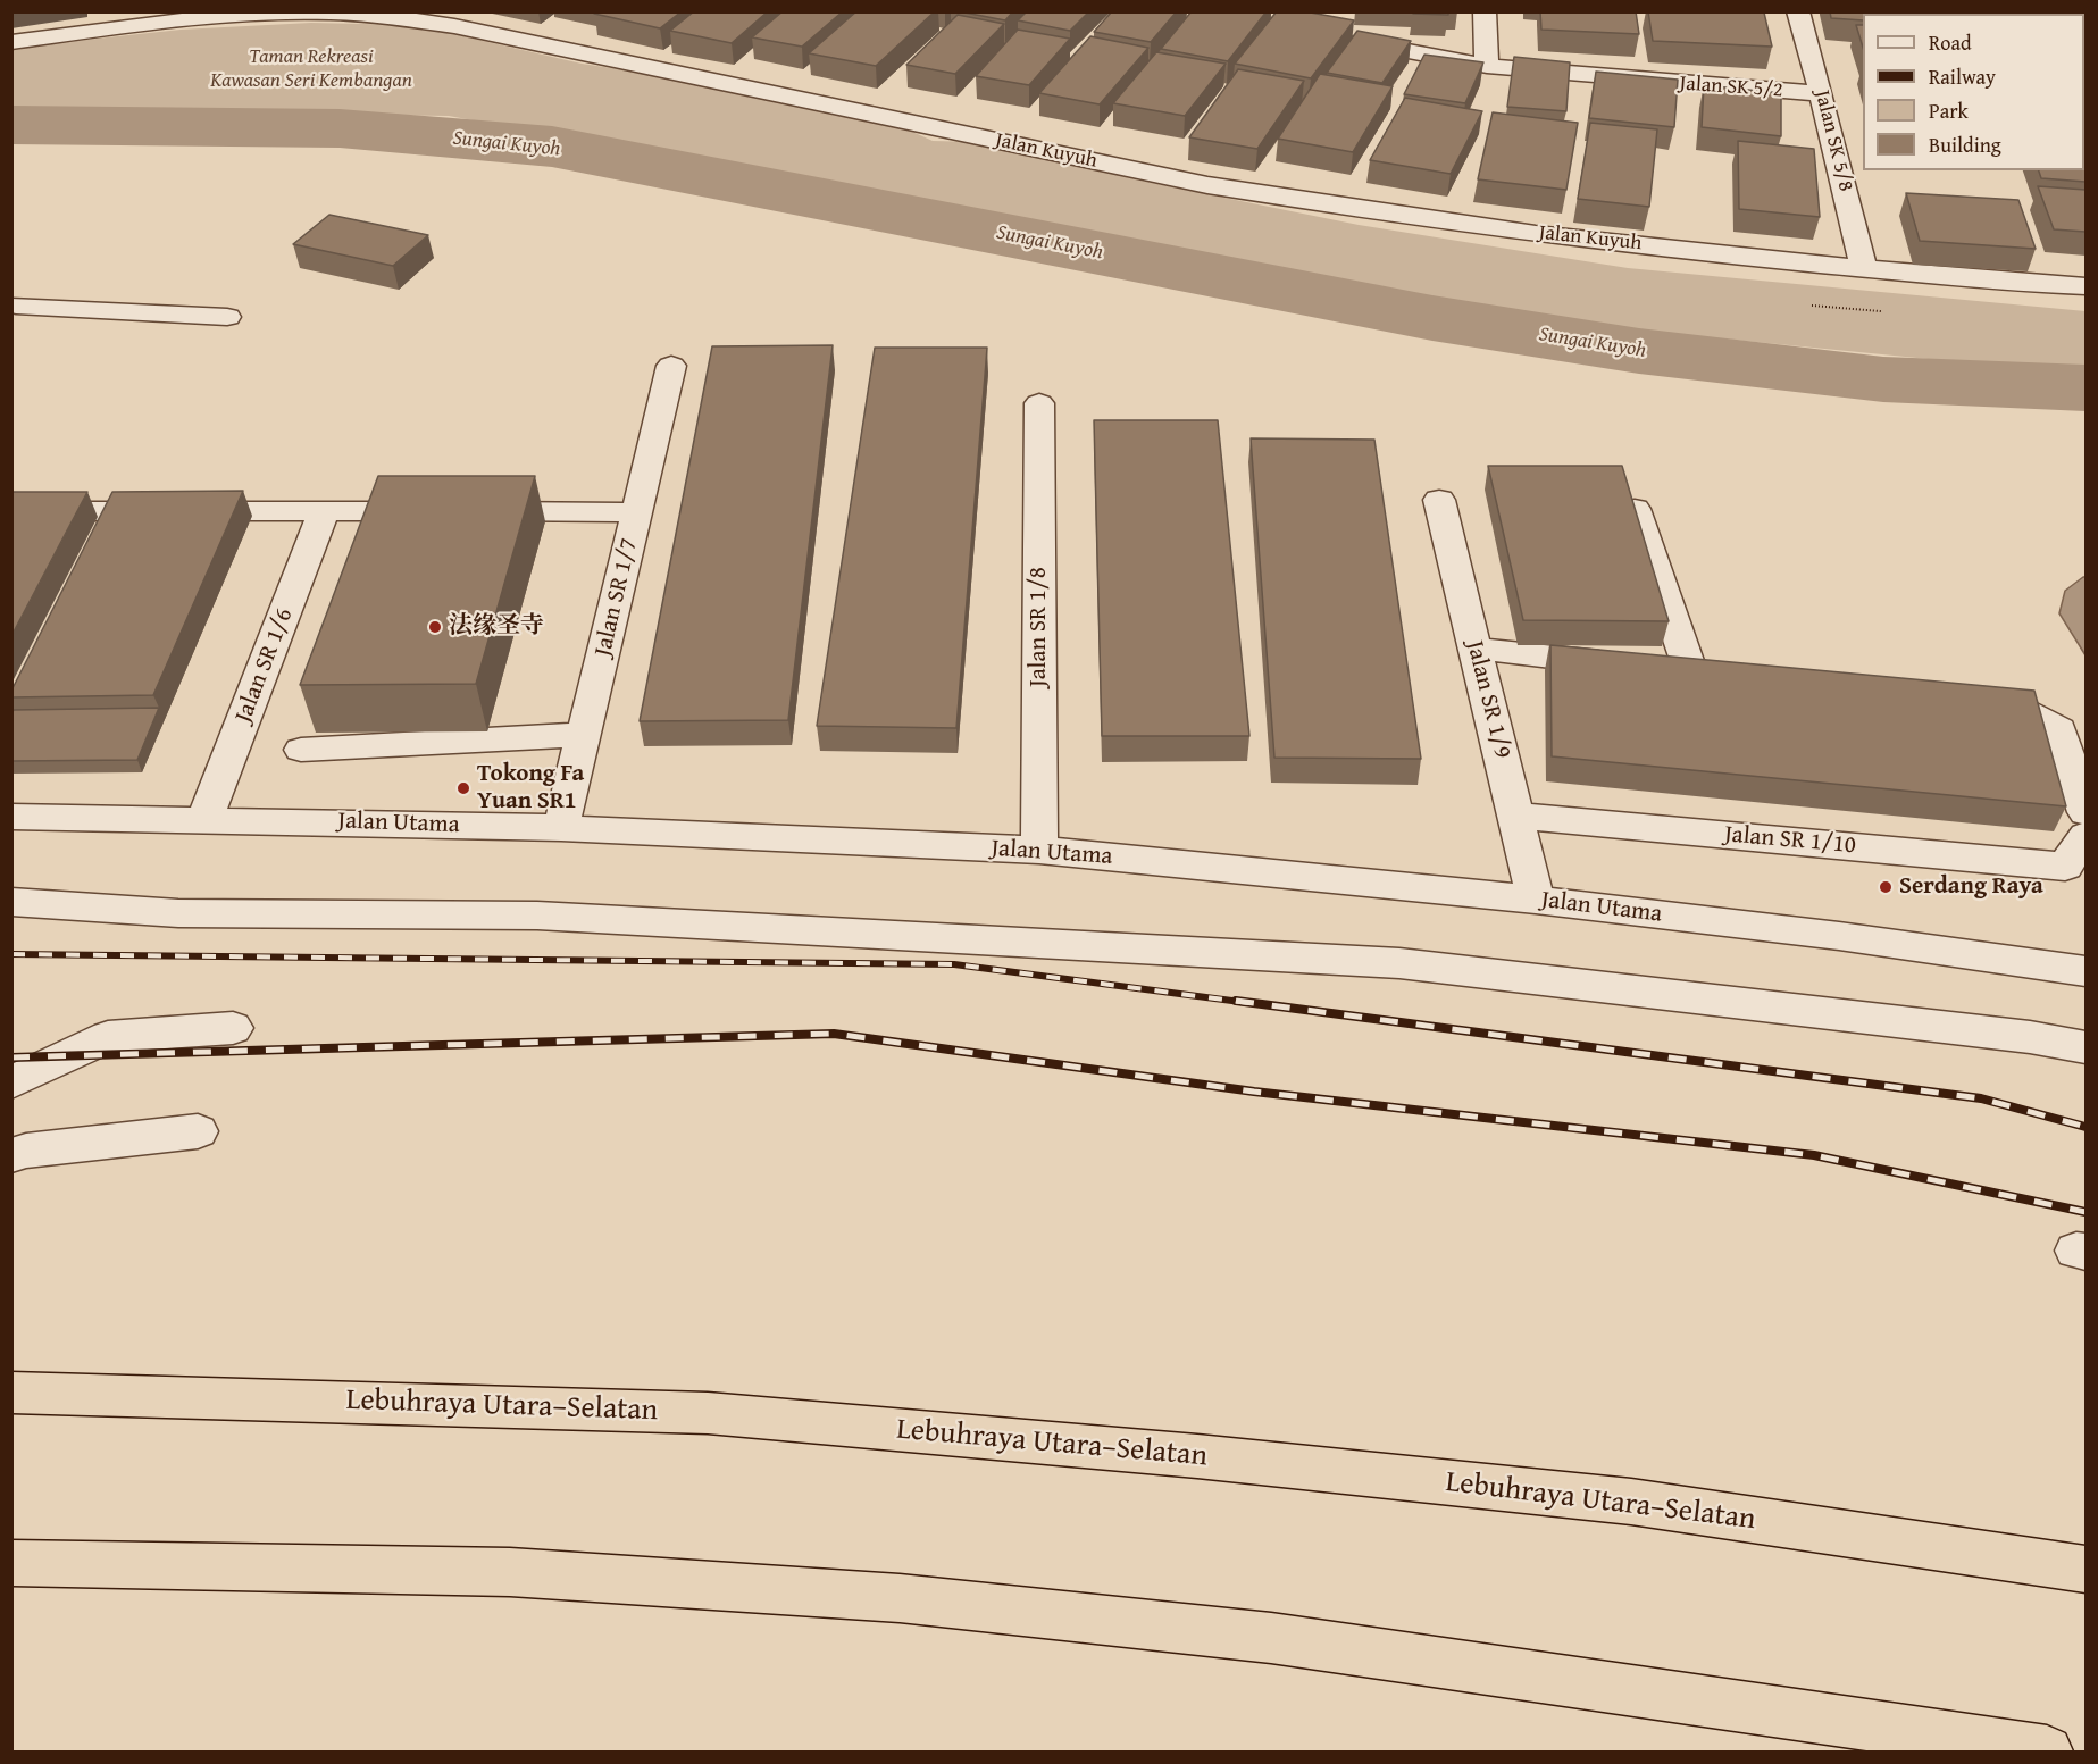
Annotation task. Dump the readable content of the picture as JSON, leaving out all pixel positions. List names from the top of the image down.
{
  "streets": {
    "highway": ["Lebuhraya Utara–Selatan"],
    "street": [
      "Jalan SK 5/2",
      "Jalan SK 5/8",
      "Jalan Kuyuh",
      "Jalan SR 1/7",
      "Jalan SR 1/8",
      "Jalan SR 1/6",
      "Jalan SR 1/9",
      "Jalan Utama",
      "Jalan SR 1/10"
    ]
  },
  "crossings": [
    ["Jalan SK 5/2", "Jalan SK 5/8"],
    ["Jalan SK 5/8", "Jalan Kuyuh"],
    ["Jalan SR 1/7", "Jalan Utama"],
    ["Jalan SR 1/8", "Jalan Utama"],
    ["Jalan SR 1/6", "Jalan Utama"],
    ["Jalan SR 1/9", "Jalan Utama"],
    ["Jalan SR 1/9", "Jalan SR 1/10"]
  ],
  "water": ["Sungai Kuyoh"],
  "parks": ["Taman Rekreasi Kawasan Seri Kembangan"],
  "places": ["法缘圣寺", "Tokong Fa Yuan SR1", "Serdang Raya"],
  "legend": [
    "Road",
    "Railway",
    "Park",
    "Building"
  ]
}
